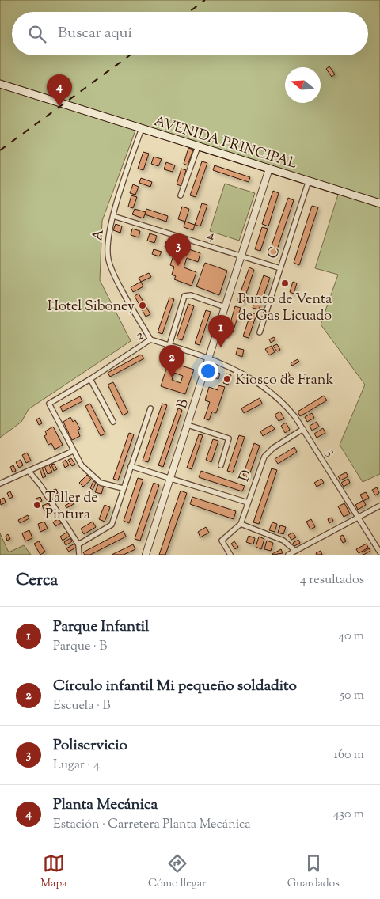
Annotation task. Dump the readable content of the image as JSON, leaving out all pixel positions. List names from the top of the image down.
{
  "streets": {
    "main road": ["AVENIDA PRINCIPAL"],
    "street": [
      "4",
      "A",
      "C",
      "2",
      "B",
      "3",
      "D"
    ]
  },
  "crossings": [
    ["AVENIDA PRINCIPAL", "A"],
    ["AVENIDA PRINCIPAL", "C"],
    ["AVENIDA PRINCIPAL", "B"],
    ["4", "A"],
    ["4", "C"],
    ["4", "B"],
    ["A", "2"],
    ["2", "B"],
    ["2", "3"],
    ["3", "D"]
  ],
  "places": [
    "Punto de Venta de Gas Licuado",
    "Hotel Siboney",
    "Kiosco de Frank",
    "Taller de Pintura"
  ],
  "north": "left",
  "page": {
    "search": "Buscar aquí",
    "pins": [
      "4",
      "3",
      "1",
      "2"
    ],
    "heading": ["Cerca", "4 resultados"],
    "list": [
      {
        "mark": "1",
        "name": "Parque Infantil",
        "note": "Parque · B",
        "value": "40 m"
      },
      {
        "mark": "2",
        "name": "Círculo infantil Mi pequeño soldadito",
        "note": "Escuela · B",
        "value": "50 m"
      },
      {
        "mark": "3",
        "name": "Poliservicio",
        "note": "Lugar · 4",
        "value": "160 m"
      },
      {
        "mark": "4",
        "name": "Planta Mecánica",
        "note": "Estación · Carretera Planta Mecánica",
        "value": "430 m"
      }
    ],
    "nav": ["Mapa", "Cómo llegar", "Guardados"]
  }
}
